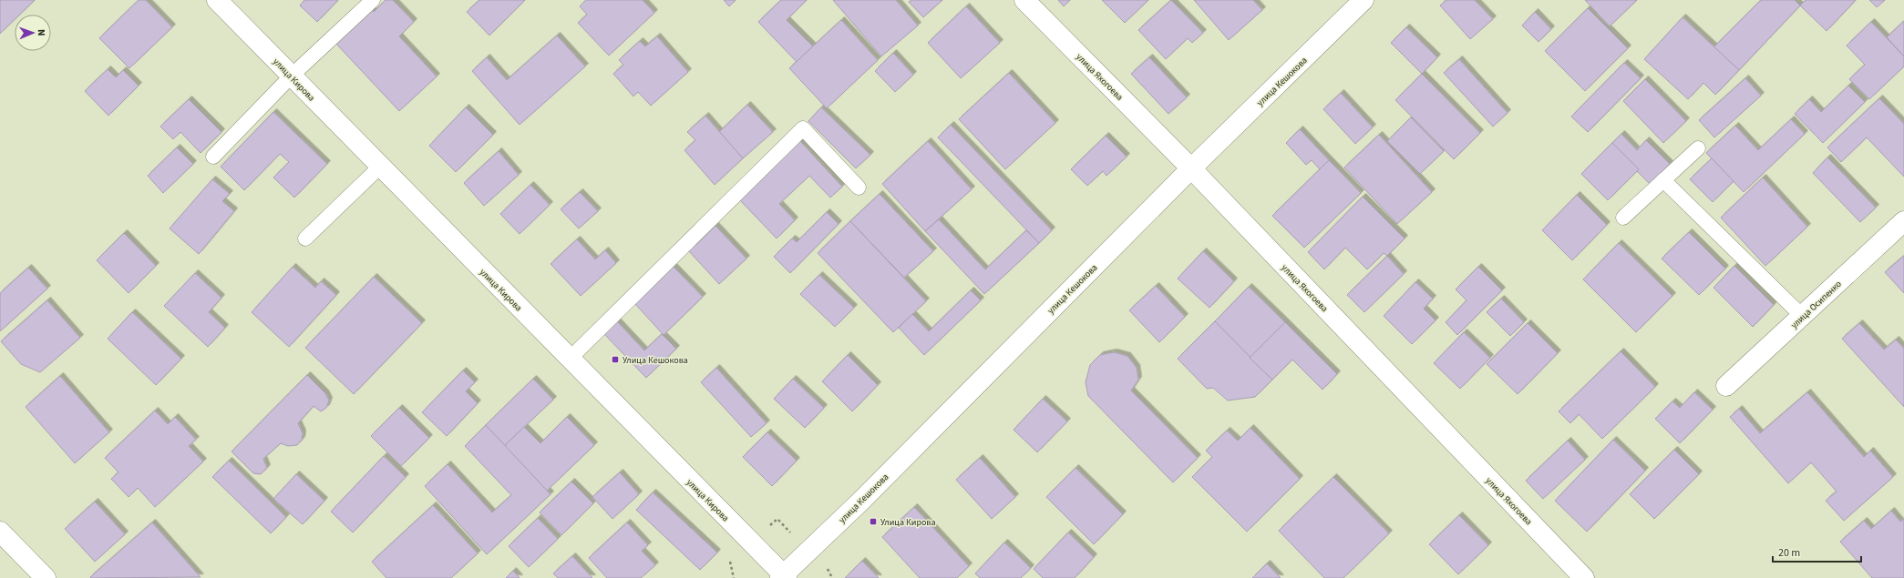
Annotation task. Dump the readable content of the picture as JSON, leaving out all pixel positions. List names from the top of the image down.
{
  "streets": {
    "street": [
      "улица Яхогоева",
      "улица Кирова",
      "улица Кешокова",
      "улица Осипенко"
    ]
  },
  "crossings": [
    ["улица Яхогоева", "улица Кешокова"],
    ["улица Кирова", "улица Кешокова"]
  ],
  "places": {
    "transit": ["Улица Кешокова", "Улица Кирова"]
  },
  "scale_bar": "20 m",
  "north": "right"
}
